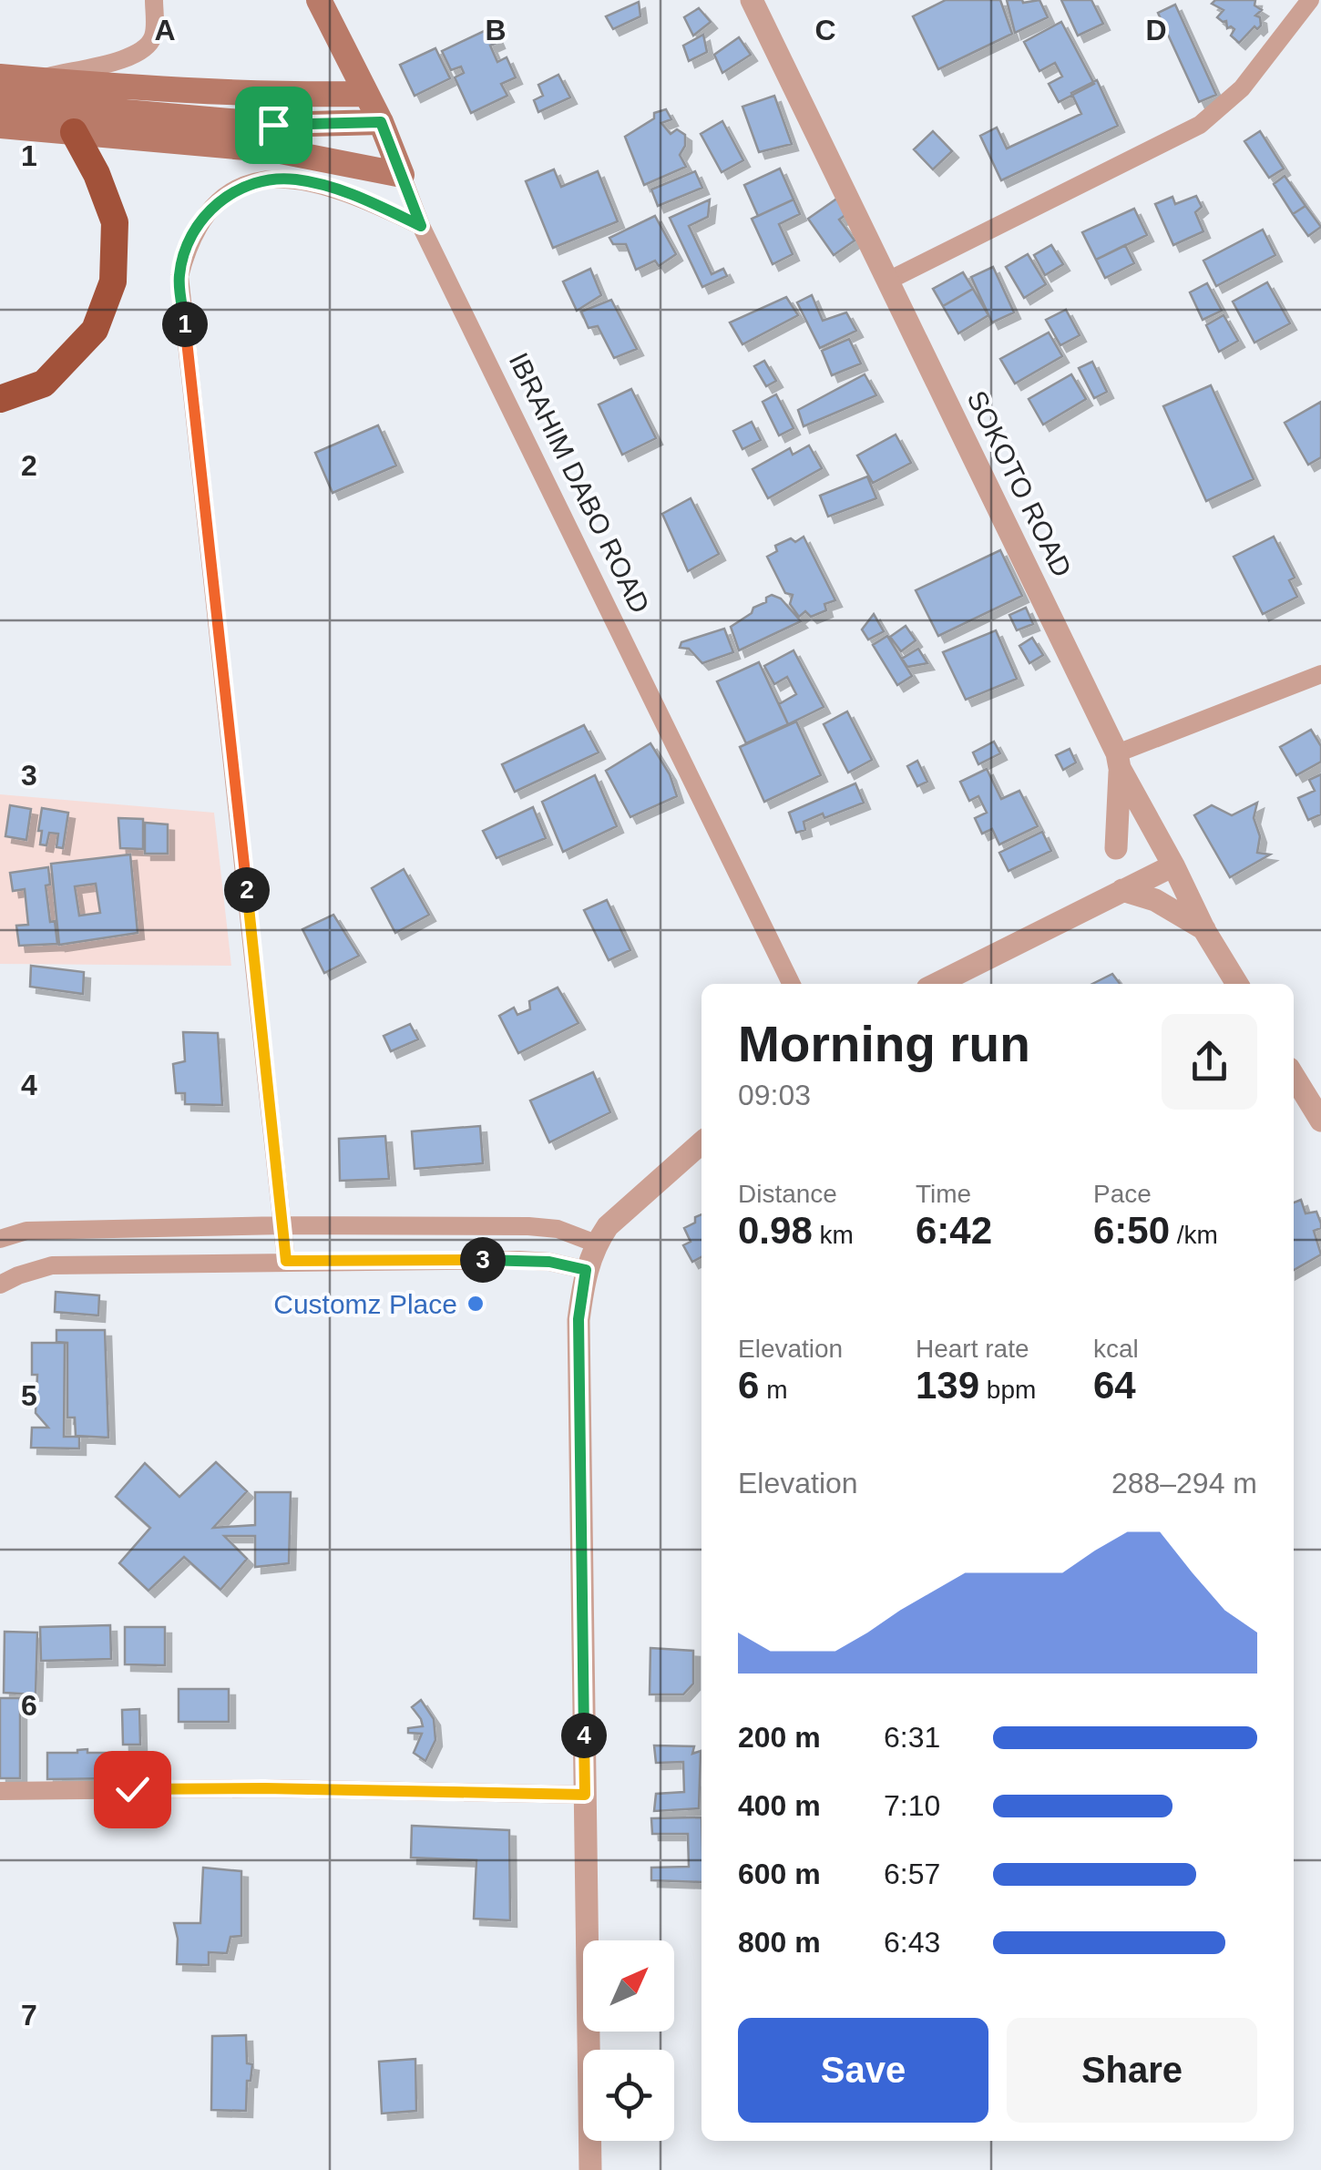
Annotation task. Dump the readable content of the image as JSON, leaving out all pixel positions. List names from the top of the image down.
{
  "streets": {
    "main road": ["IBRAHIM DABO ROAD"],
    "street": ["SOKOTO ROAD"]
  },
  "places": ["Customz Place"],
  "north": "top right",
  "page": {
    "pins": [
      "1",
      "2",
      "3",
      "4"
    ],
    "heading": ["Morning run", "09:03"],
    "stats": [
      ["Distance", "0.98 km"],
      ["Time", "6:42"],
      ["Pace", "6:50 /km"],
      ["Elevation", "6 m"],
      ["Heart rate", "139 bpm"],
      ["kcal", "64"]
    ],
    "chart": ["Elevation", "288–294 m"],
    "list": [
      {
        "name": "200 m",
        "note": "6:31"
      },
      {
        "name": "400 m",
        "note": "7:10"
      },
      {
        "name": "600 m",
        "note": "6:57"
      },
      {
        "name": "800 m",
        "note": "6:43"
      }
    ],
    "buttons": ["Save", "Share"]
  },
  "grid": {
    "columns": [
      "A",
      "B",
      "C",
      "D"
    ],
    "rows": [
      "1",
      "2",
      "3",
      "4",
      "5",
      "6",
      "7"
    ]
  }
}
